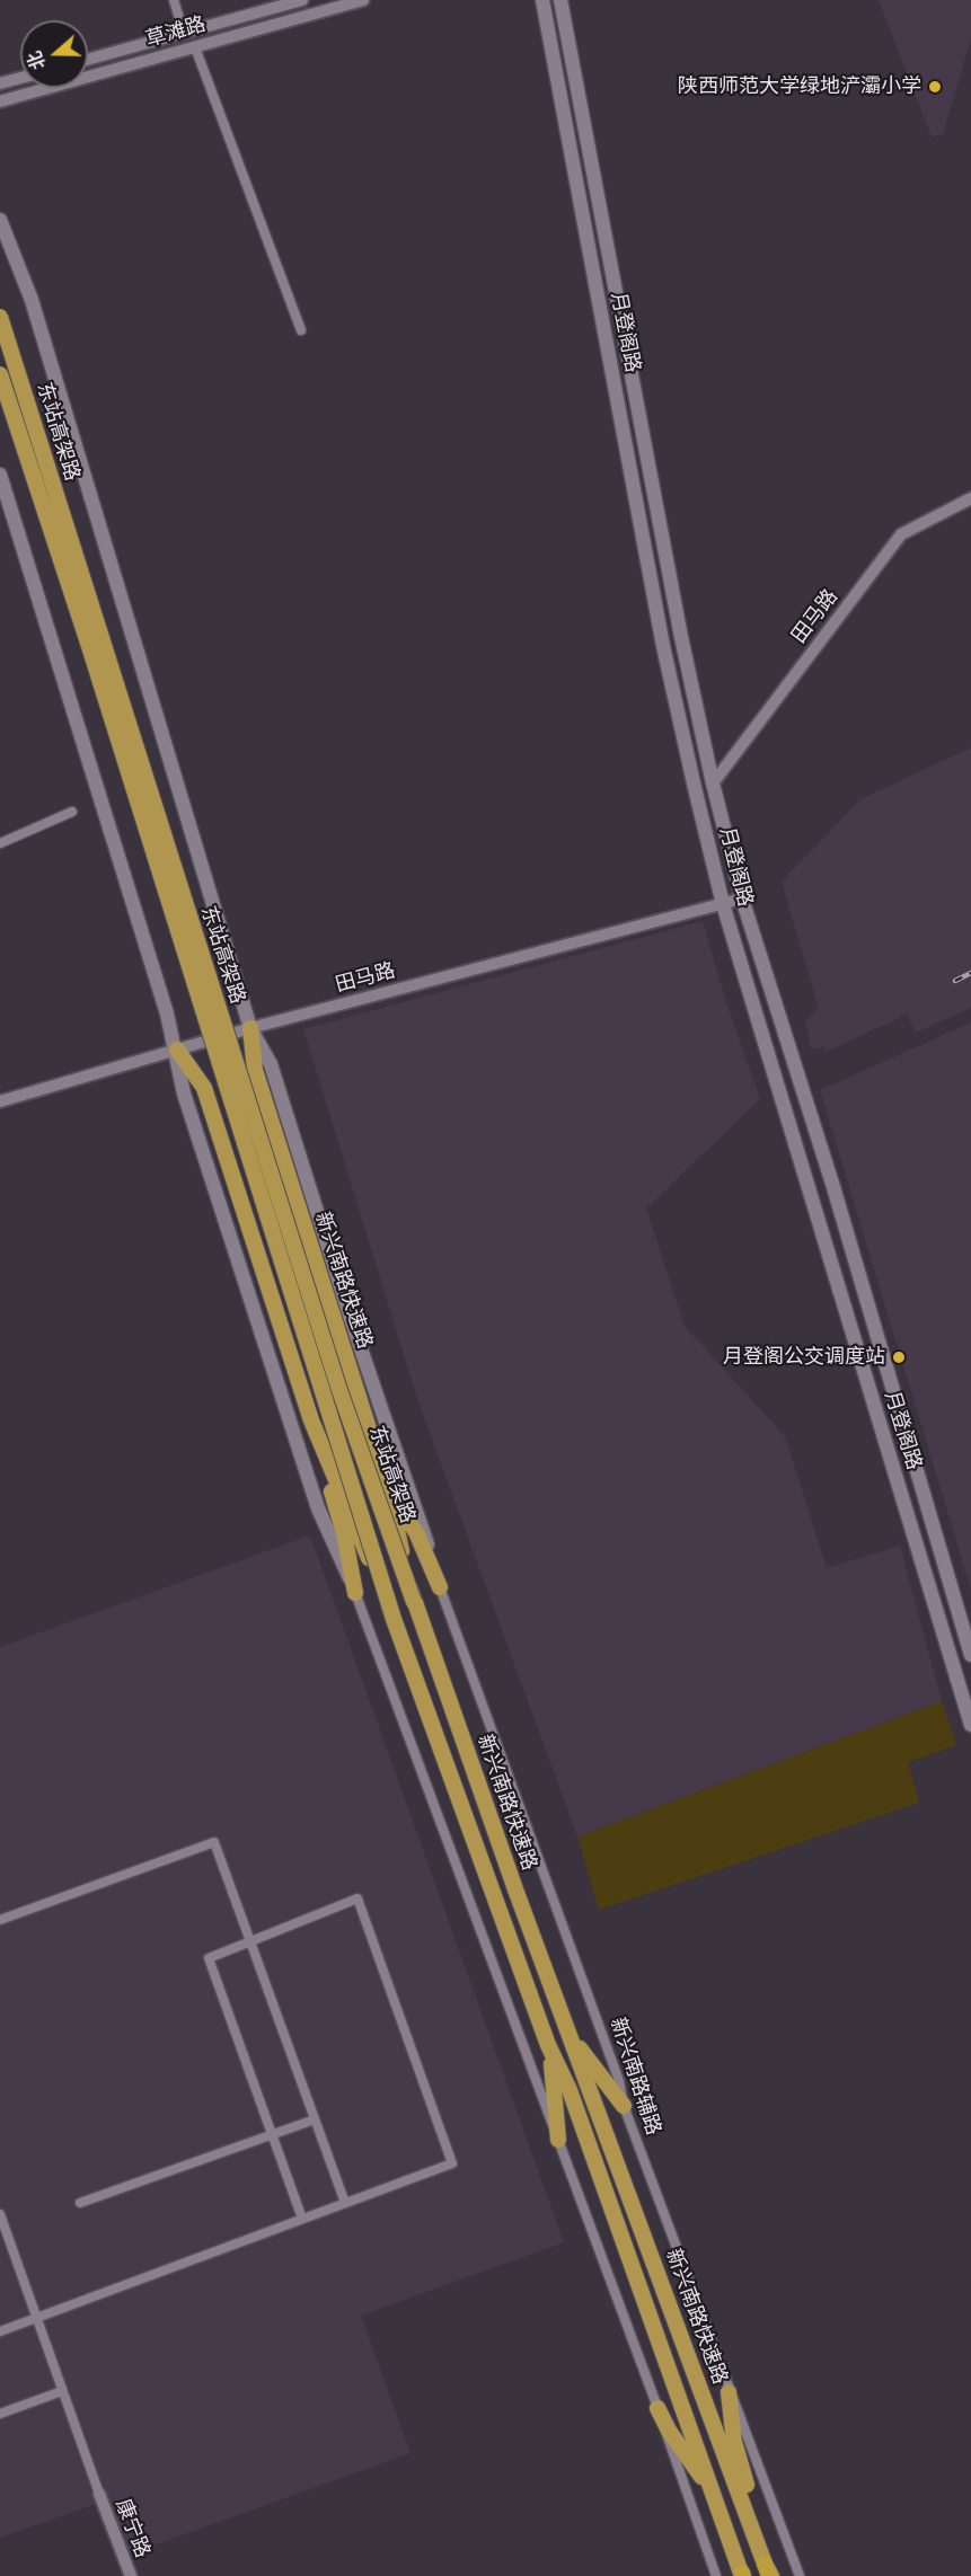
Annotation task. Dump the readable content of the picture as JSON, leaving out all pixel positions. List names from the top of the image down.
{
  "streets": {
    "main road": ["月登阁路", "东站高架路", "新兴南路快速路"],
    "street": [
      "草滩路",
      "田马路",
      "新兴南路辅路",
      "康宁路"
    ]
  },
  "crossings": [
    ["月登阁路", "田马路"],
    ["东站高架路", "新兴南路快速路"],
    ["田马路", "新兴南路快速路"]
  ],
  "places": ["陕西师范大学绿地浐灞小学", "月登阁公交调度站"],
  "north": "left"
}
